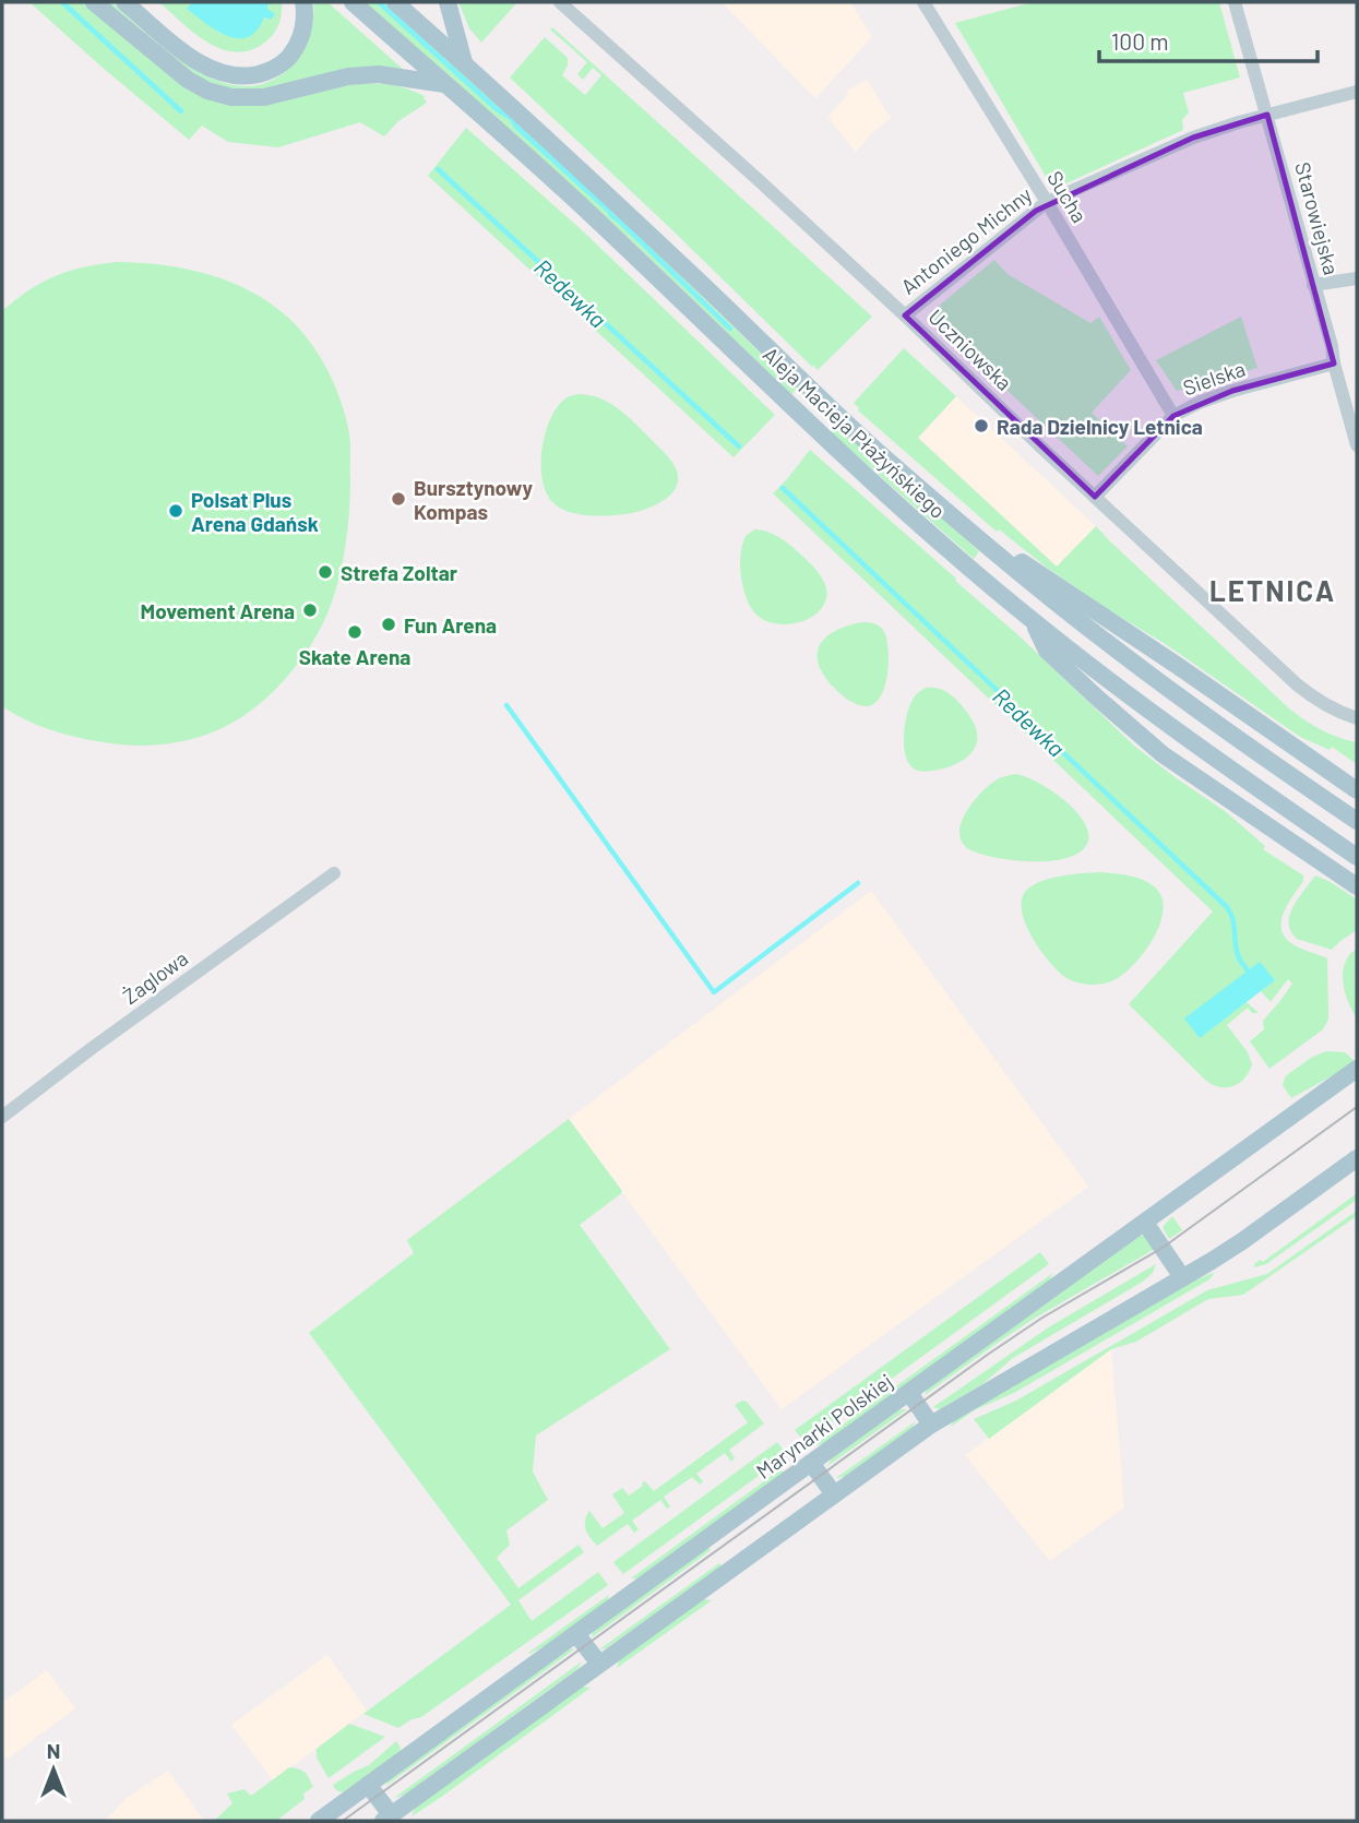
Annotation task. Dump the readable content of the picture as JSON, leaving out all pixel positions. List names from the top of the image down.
{
  "streets": {
    "main road": ["Aleja Macieja Płażyńskiego", "Marynarki Polskiej"],
    "street": [
      "Sucha",
      "Starowiejska",
      "Antoniego Michny",
      "Uczniowska",
      "Sielska",
      "Żaglowa"
    ]
  },
  "crossings": [
    ["Sucha", "Antoniego Michny"],
    ["Sucha", "Sielska"],
    ["Starowiejska", "Antoniego Michny"],
    ["Starowiejska", "Sielska"],
    ["Antoniego Michny", "Uczniowska"],
    ["Uczniowska", "Sielska"]
  ],
  "districts": ["LETNICA"],
  "water": ["Redewka"],
  "places": [
    "Rada Dzielnicy Letnica",
    "Bursztynowy Kompas",
    "Polsat Plus Arena Gdańsk",
    "Strefa Zoltar",
    "Movement Arena",
    "Fun Arena",
    "Skate Arena"
  ],
  "scale_bar": "100 m",
  "north": "top"
}
